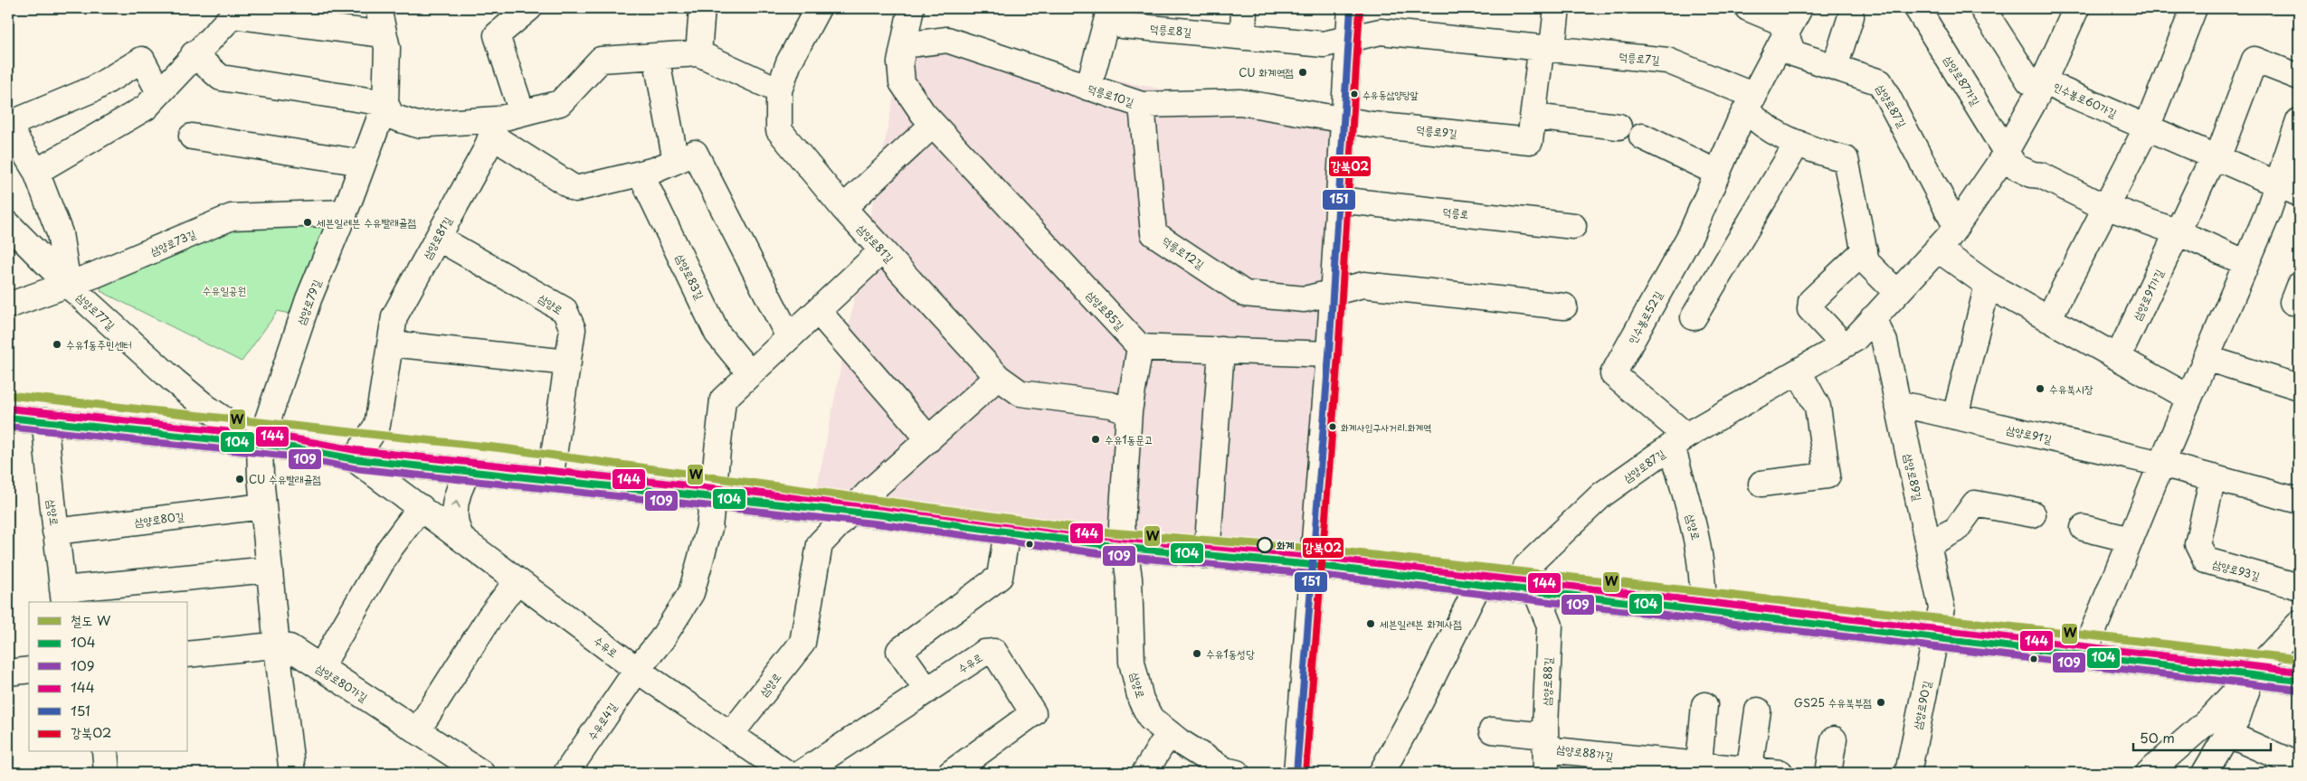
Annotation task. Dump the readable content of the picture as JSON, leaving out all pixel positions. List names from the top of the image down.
{
  "streets": {
    "street": [
      "덕릉로8길",
      "덕릉로7길",
      "삼양로87가길",
      "덕릉로10길",
      "인수봉로60가길",
      "삼양로87길",
      "덕릉로9길",
      "덕릉로",
      "삼양로81길",
      "삼양로73길",
      "덕릉로12길",
      "삼양로83길",
      "삼양로91가길",
      "삼양로79길",
      "삼양로",
      "삼양로85길",
      "삼양로77길",
      "인수봉로52길",
      "삼양로91길",
      "삼양로89길",
      "삼양로80길",
      "삼양로93길",
      "수유로",
      "삼양로88길",
      "삼양로80가길",
      "삼양로90길",
      "수유로4길",
      "삼양로88가길"
    ]
  },
  "crossings": [
    ["덕릉로8길", "덕릉로7길"],
    ["덕릉로7길", "인수봉로52길"],
    ["삼양로87가길", "삼양로87길"],
    ["덕릉로10길", "덕릉로9길"],
    ["덕릉로10길", "덕릉로12길"],
    ["인수봉로60가길", "삼양로87길"],
    ["삼양로87길", "삼양로"],
    ["삼양로87길", "인수봉로52길"],
    ["삼양로87길", "삼양로89길"],
    ["삼양로87길", "삼양로88길"],
    ["삼양로81길", "삼양로"],
    ["삼양로81길", "수유로"],
    ["삼양로73길", "삼양로79길"],
    ["삼양로73길", "삼양로77길"],
    ["삼양로79길", "삼양로77길"],
    ["삼양로", "인수봉로52길"],
    ["삼양로", "삼양로80길"],
    ["삼양로", "수유로"],
    ["삼양로91길", "삼양로89길"],
    ["삼양로89길", "삼양로90길"],
    ["수유로", "수유로4길"],
    ["삼양로88길", "삼양로88가길"]
  ],
  "parks": ["수유일공원"],
  "places": [
    "CU 화계역점",
    "수유동삼양탕앞",
    "세븐일레븐 수유빨래골점",
    "수유1동주민센터",
    "수유북시장",
    "화계사입구사거리.화계역",
    "수유1동문고",
    "CU 수유빨래골점",
    "화계",
    "세븐일레븐 화계사점",
    "수유1동성당",
    "GS25 수유북부점"
  ],
  "lines": [
    "transit line 151",
    "transit line 강북02",
    "rail line W",
    "transit line 144",
    "transit line 104",
    "transit line 109"
  ],
  "legend": [
    "철도 W",
    "104",
    "109",
    "144",
    "151",
    "강북02"
  ],
  "scale_bar": "50 m"
}
